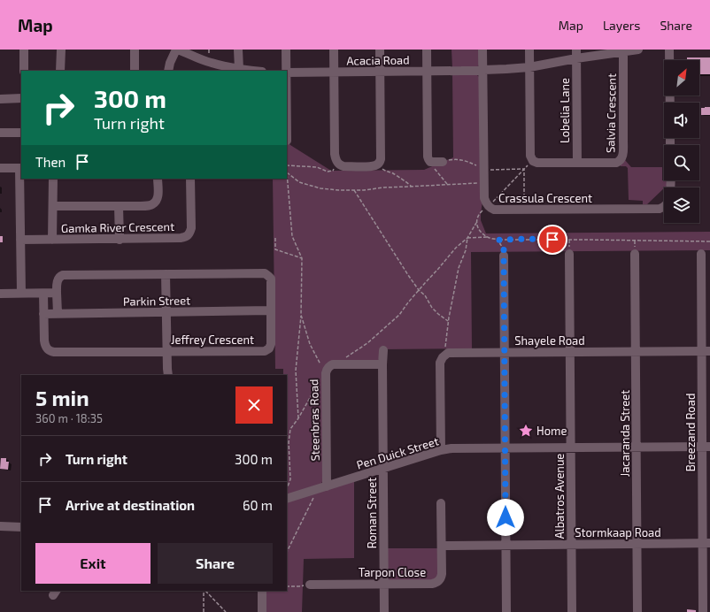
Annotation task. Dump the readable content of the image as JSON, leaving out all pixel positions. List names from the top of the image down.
{
  "streets": {
    "street": [
      "Acacia Road",
      "Lobelia Lane",
      "Salvia Crescent",
      "Crassula Crescent",
      "Gamka River Crescent",
      "Parkin Street",
      "Jeffrey Crescent",
      "Shayele Road",
      "Steenbras Road",
      "Breezand Road",
      "Jacaranda Street",
      "Pen Duick Street",
      "Albatros Avenue",
      "Roman Street",
      "Stormkaap Road",
      "Tarpon Close"
    ]
  },
  "crossings": [
    ["Acacia Road", "Lobelia Lane"],
    ["Acacia Road", "Salvia Crescent"],
    ["Acacia Road", "Crassula Crescent"],
    ["Lobelia Lane", "Salvia Crescent"],
    ["Parkin Street", "Jeffrey Crescent"],
    ["Shayele Road", "Breezand Road"],
    ["Shayele Road", "Jacaranda Street"],
    ["Shayele Road", "Albatros Avenue"],
    ["Steenbras Road", "Pen Duick Street"],
    ["Breezand Road", "Pen Duick Street"],
    ["Breezand Road", "Stormkaap Road"],
    ["Jacaranda Street", "Pen Duick Street"],
    ["Jacaranda Street", "Stormkaap Road"],
    ["Pen Duick Street", "Albatros Avenue"],
    ["Pen Duick Street", "Roman Street"],
    ["Albatros Avenue", "Stormkaap Road"],
    ["Roman Street", "Tarpon Close"],
    ["Stormkaap Road", "Tarpon Close"]
  ],
  "places": {
    "place": ["Home"]
  },
  "north": "top right",
  "page": {
    "header": "Map",
    "nav": ["Map", "Layers", "Share"],
    "turn": ["300 m", "Turn right"],
    "then": "Then",
    "heading": ["5 min", "360 m · 18:35"],
    "list": [
      {
        "name": "Turn right",
        "value": "300 m"
      },
      {
        "name": "Arrive at destination",
        "value": "60 m"
      }
    ],
    "buttons": ["Exit", "Share"]
  }
}
